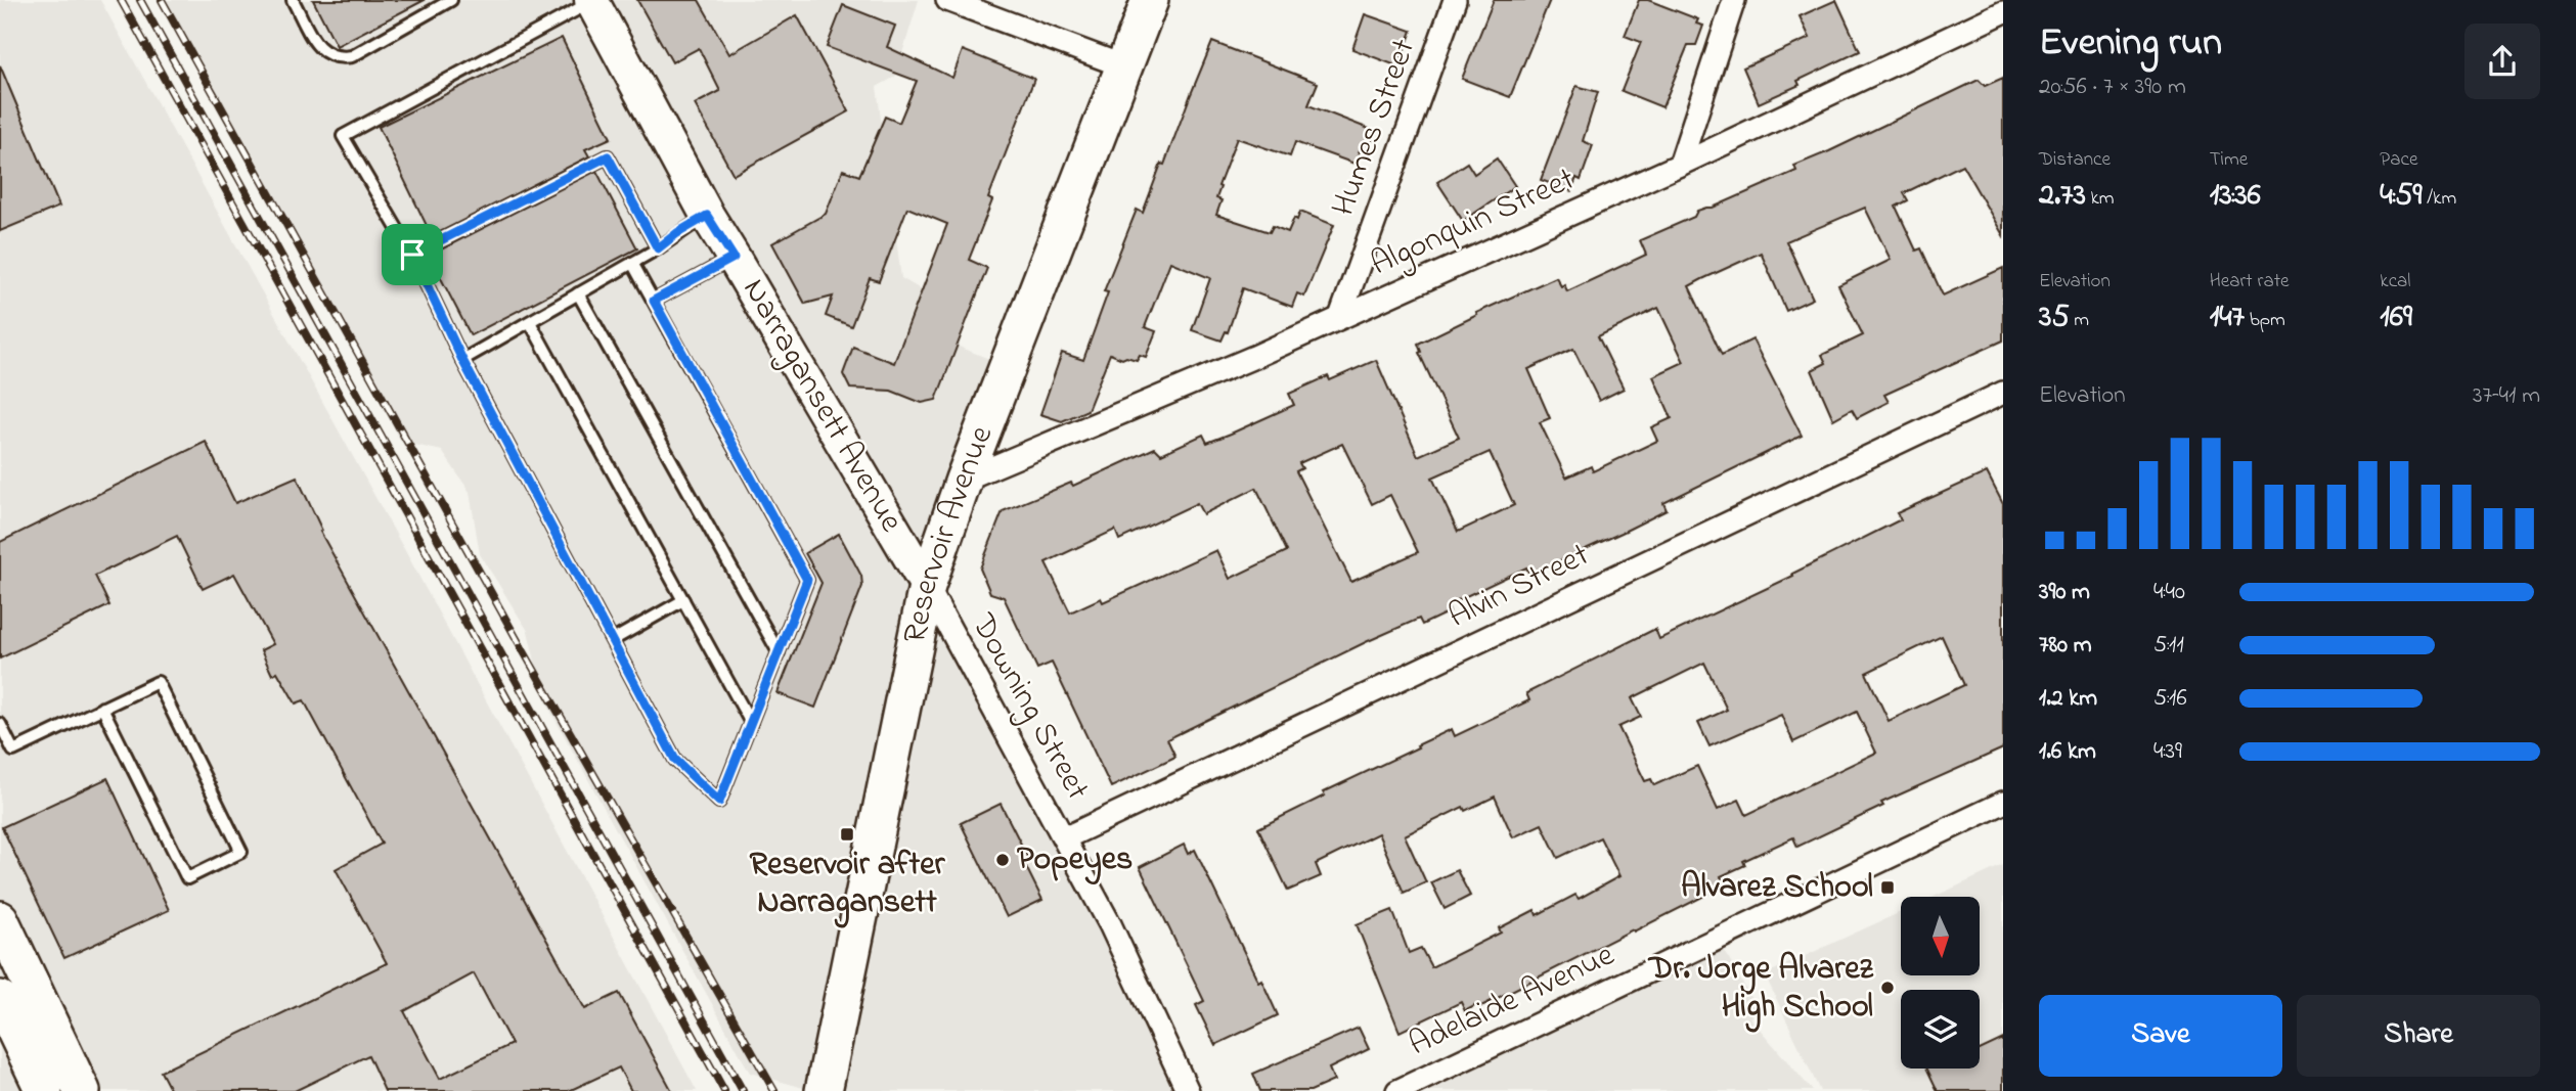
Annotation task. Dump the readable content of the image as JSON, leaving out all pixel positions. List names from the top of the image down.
{
  "streets": {
    "main road": ["Reservoir Avenue"],
    "street": [
      "Humes Street",
      "Algonquin Street",
      "Narragansett Avenue",
      "Alvin Street",
      "Downing Street",
      "Adelaide Avenue"
    ]
  },
  "crossings": [
    ["Humes Street", "Algonquin Street"],
    ["Algonquin Street", "Reservoir Avenue"],
    ["Narragansett Avenue", "Reservoir Avenue"],
    ["Narragansett Avenue", "Downing Street"],
    ["Reservoir Avenue", "Downing Street"],
    ["Alvin Street", "Downing Street"]
  ],
  "places": {
    "transit": ["Reservoir after Narragansett", "Alvarez School"],
    "other": ["Popeyes", "Dr. Jorge Alvarez High School"]
  },
  "north": "bottom",
  "page": {
    "heading": ["Evening run", "20:56 · 7 × 390 m"],
    "stats": [
      ["Distance", "2.73 km"],
      ["Time", "13:36"],
      ["Pace", "4:59 /km"],
      ["Elevation", "35 m"],
      ["Heart rate", "147 bpm"],
      ["kcal", "169"]
    ],
    "chart": ["Elevation", "37–41 m"],
    "list": [
      {
        "name": "390 m",
        "note": "4:40"
      },
      {
        "name": "780 m",
        "note": "5:11"
      },
      {
        "name": "1.2 km",
        "note": "5:16"
      },
      {
        "name": "1.6 km",
        "note": "4:39"
      }
    ],
    "buttons": ["Save", "Share"]
  }
}
